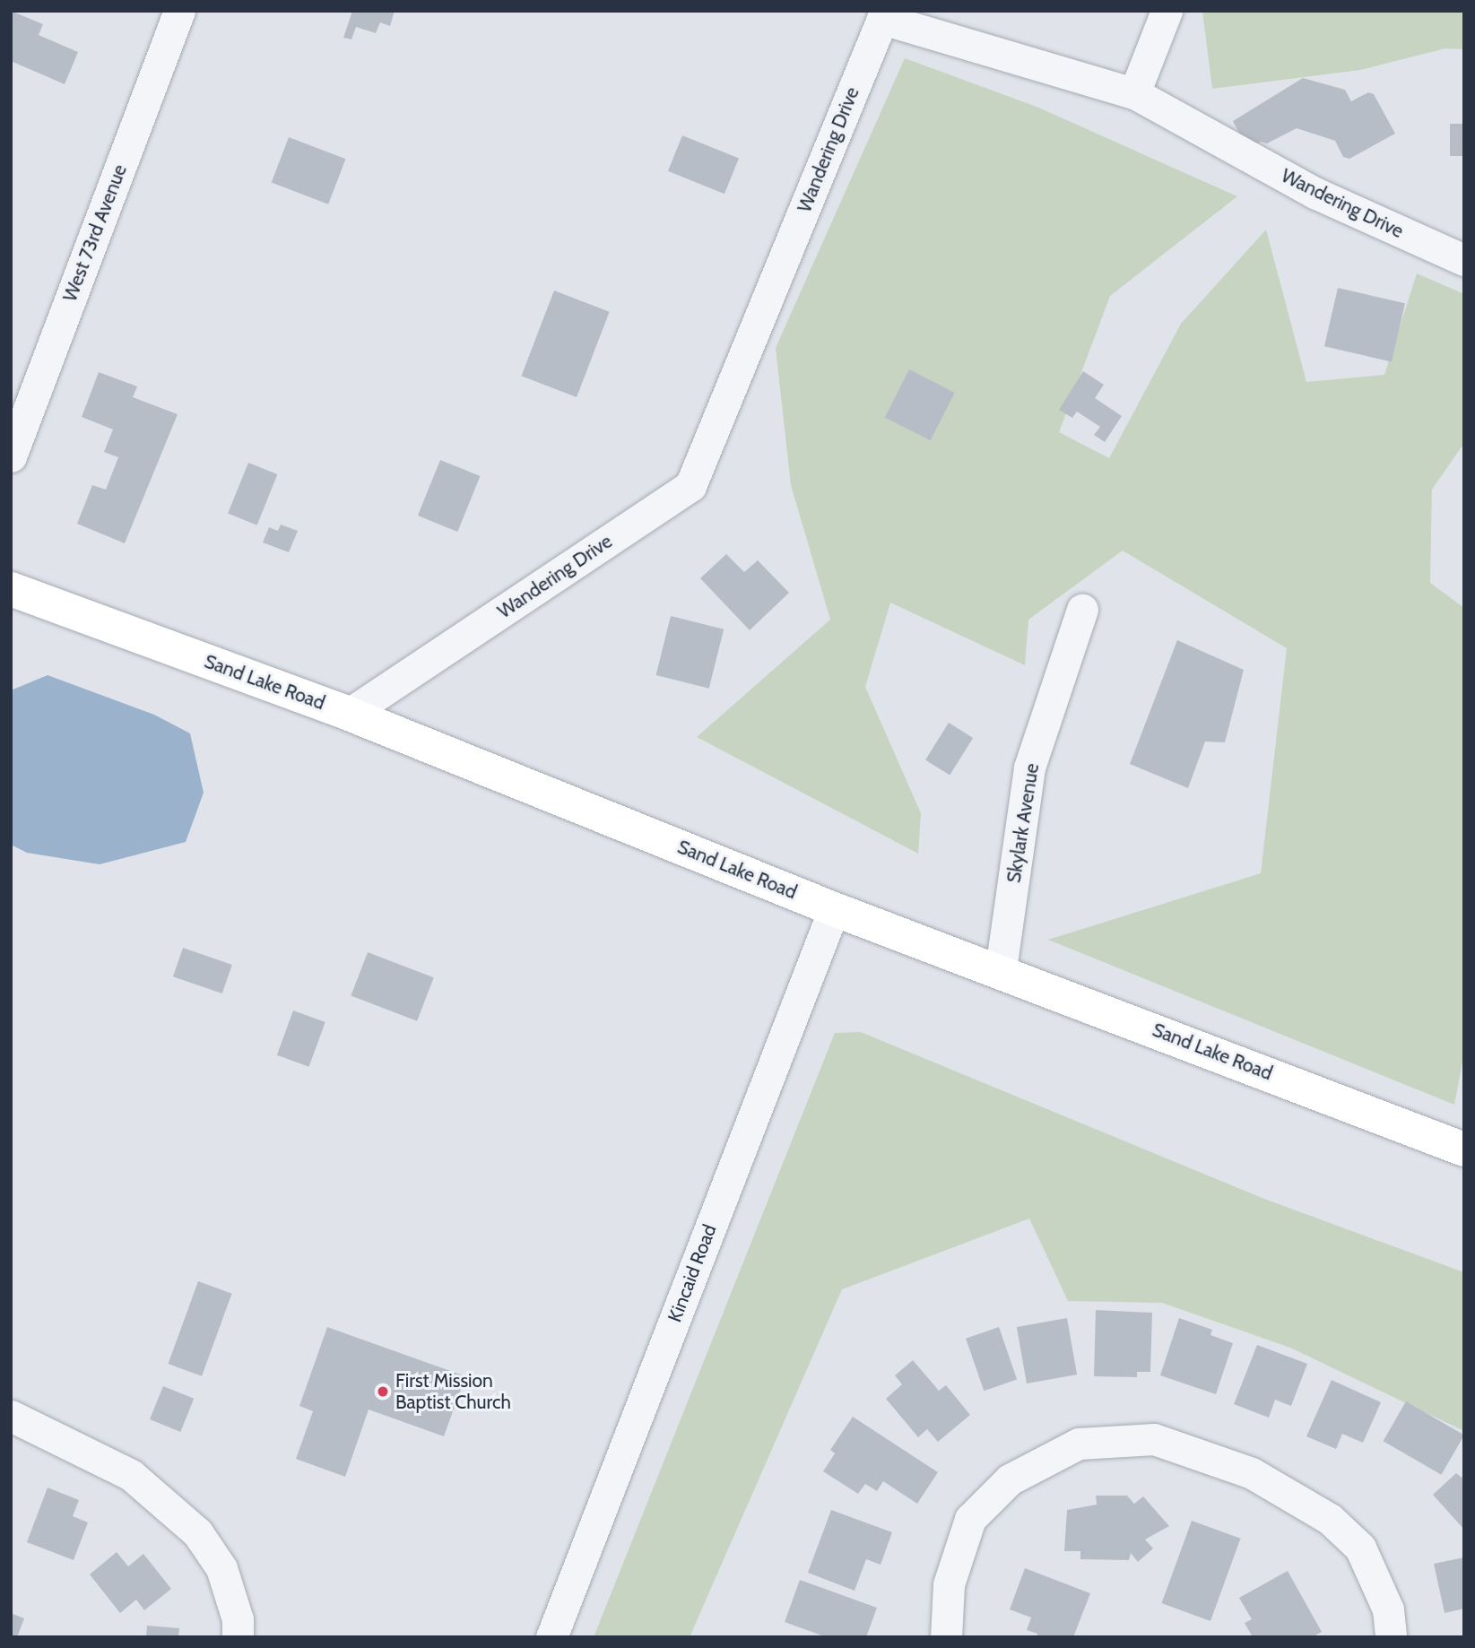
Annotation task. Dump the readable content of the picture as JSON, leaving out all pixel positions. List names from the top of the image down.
{
  "streets": {
    "main road": ["Sand Lake Road"],
    "street": [
      "Wandering Drive",
      "West 73rd Avenue",
      "Skylark Avenue",
      "Kincaid Road"
    ]
  },
  "crossings": [
    ["Wandering Drive", "Sand Lake Road"],
    ["Sand Lake Road", "Skylark Avenue"],
    ["Sand Lake Road", "Kincaid Road"]
  ],
  "places": ["First Mission Baptist Church"]
}
